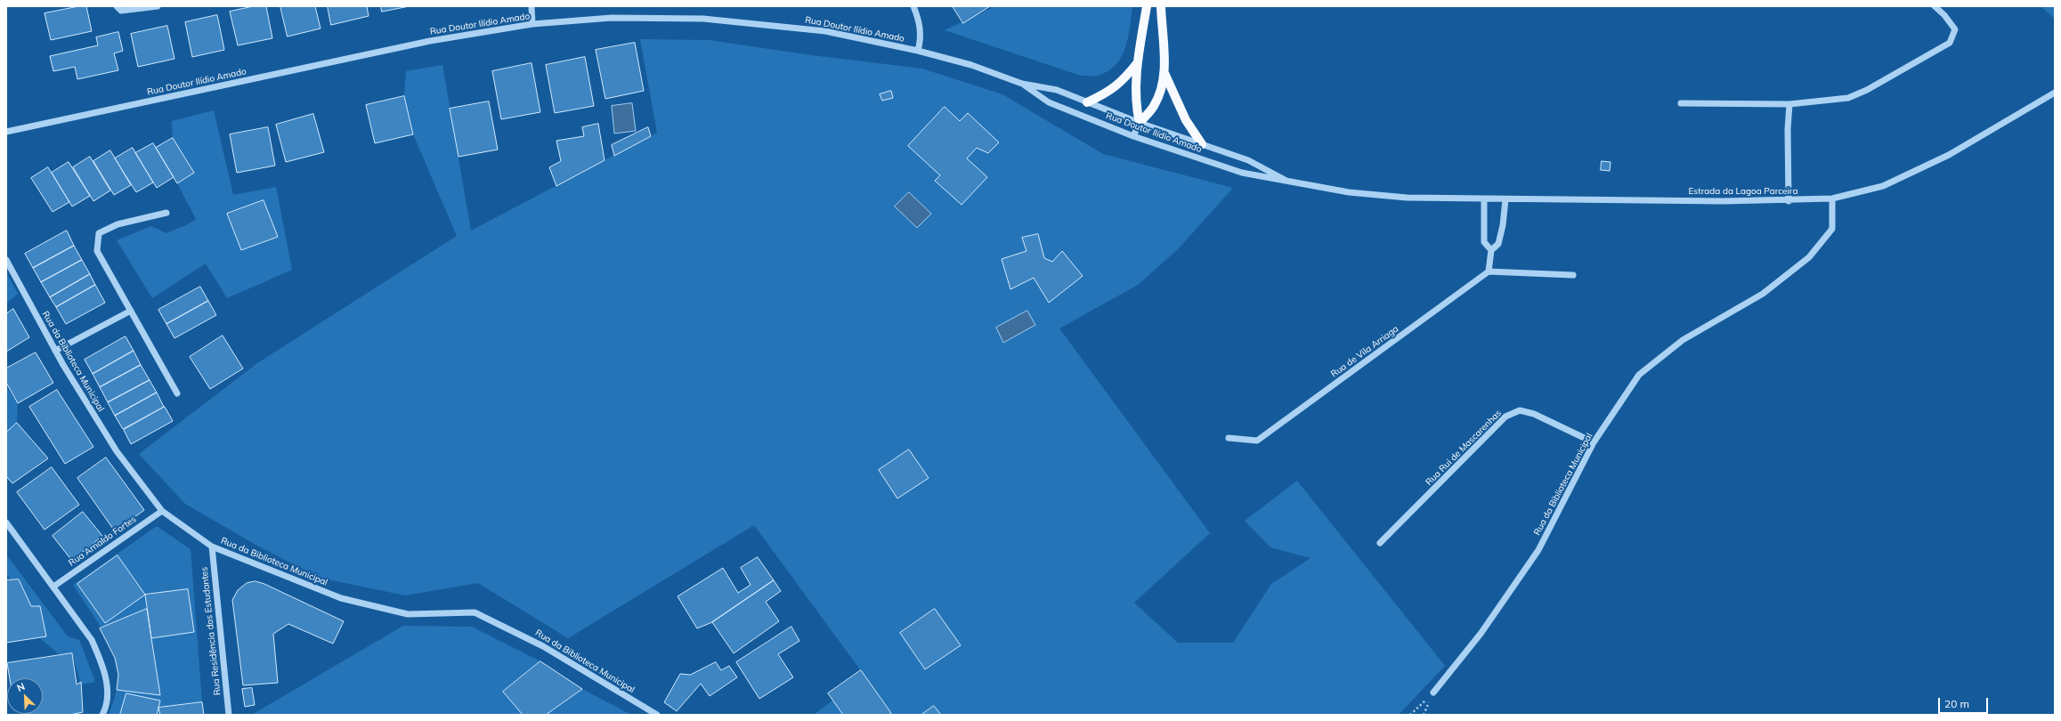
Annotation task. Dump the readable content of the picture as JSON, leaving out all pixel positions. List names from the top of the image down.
{
  "streets": {
    "street": [
      "Rua Doutor Ilídio Amado",
      "Estrada da Lagoa Parceira",
      "Rua de Vila Arriaga",
      "Rua da Biblioteca Municipal",
      "Rua Rui de Mascarenhas",
      "Rua Arnaldo Fortes",
      "Rua Residência dos Estudantes"
    ]
  },
  "crossings": [
    ["Rua Doutor Ilídio Amado", "Estrada da Lagoa Parceira"],
    ["Estrada da Lagoa Parceira", "Rua da Biblioteca Municipal"],
    ["Rua da Biblioteca Municipal", "Rua Rui de Mascarenhas"],
    ["Rua da Biblioteca Municipal", "Rua Arnaldo Fortes"],
    ["Rua da Biblioteca Municipal", "Rua Residência dos Estudantes"]
  ],
  "scale_bar": "20 m",
  "north": "top left"
}
